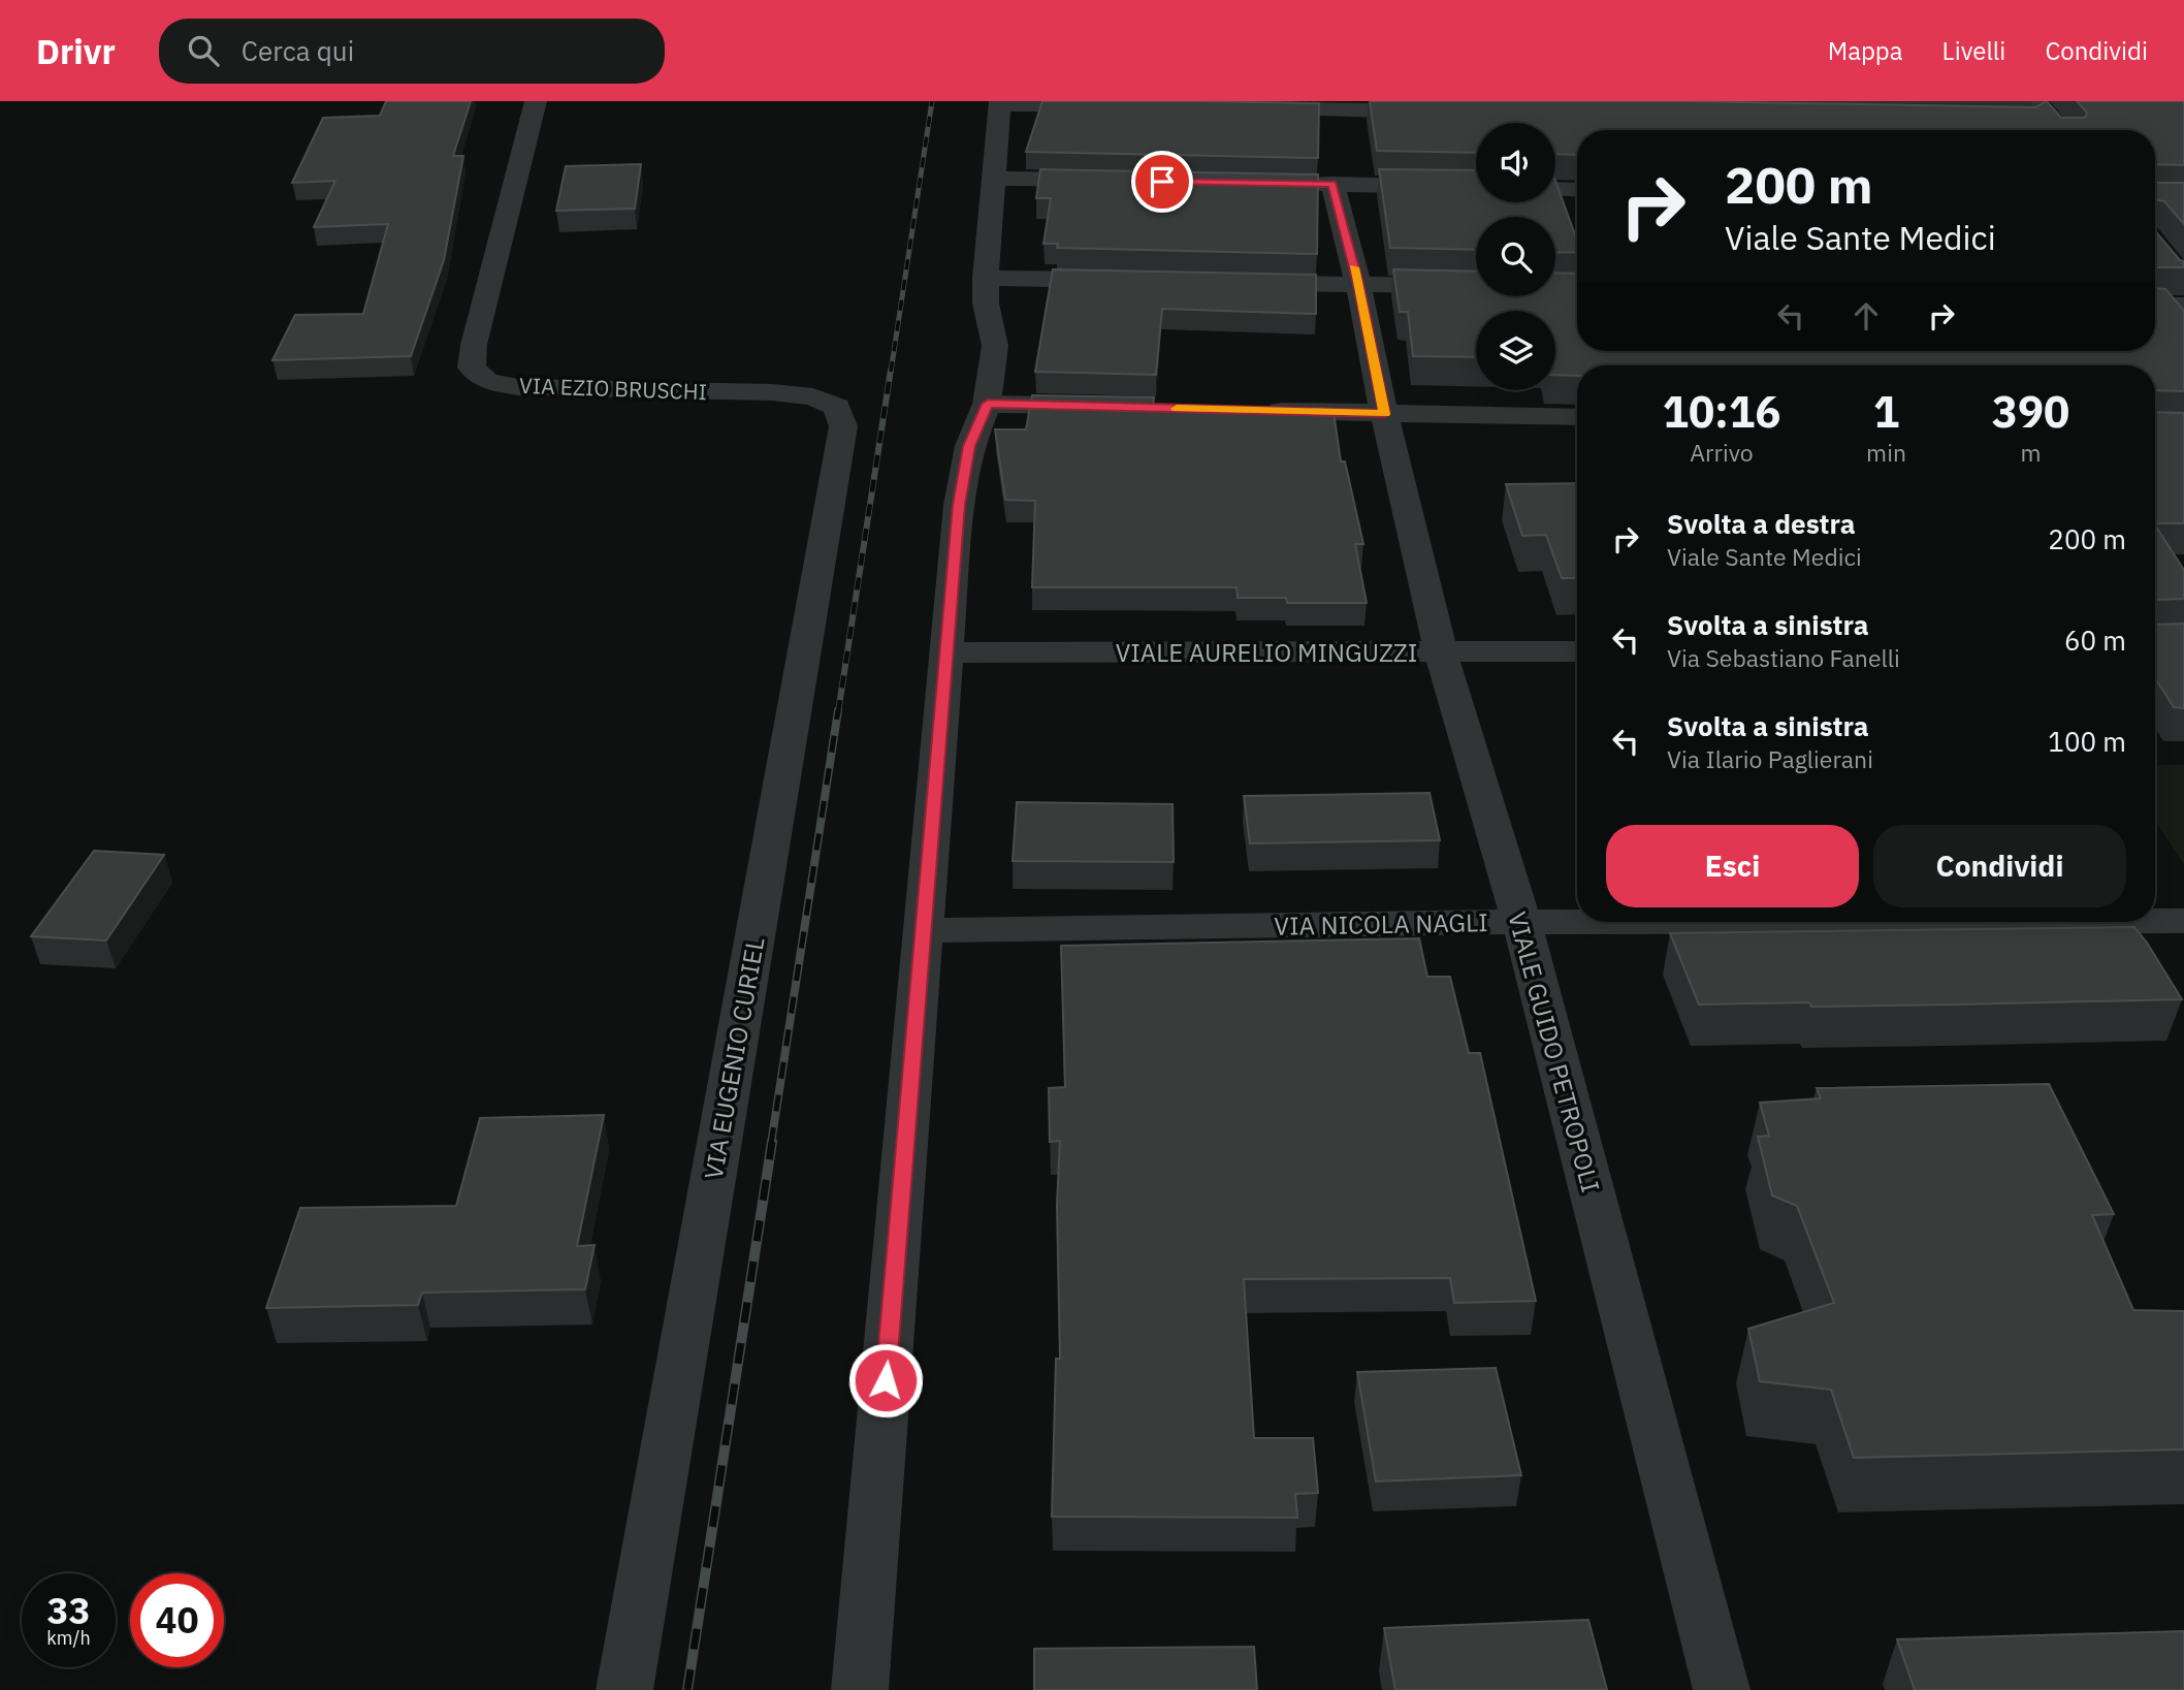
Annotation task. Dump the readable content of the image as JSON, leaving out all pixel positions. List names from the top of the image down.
{
  "streets": {
    "street": [
      "VIA EZIO BRUSCHI",
      "VIALE AURELIO MINGUZZI",
      "VIA NICOLA NAGLI",
      "VIALE GUIDO PETROPOLI",
      "VIA EUGENIO CURIEL"
    ]
  },
  "crossings": [
    ["VIA EZIO BRUSCHI", "VIA EUGENIO CURIEL"],
    ["VIALE AURELIO MINGUZZI", "VIALE GUIDO PETROPOLI"],
    ["VIA NICOLA NAGLI", "VIALE GUIDO PETROPOLI"]
  ],
  "page": {
    "header": "Drivr",
    "search": "Cerca qui",
    "nav": ["Mappa", "Livelli", "Condividi"],
    "turn": ["200 m", "Viale Sante Medici"],
    "eta": [
      "10:16",
      "Arrivo",
      "1",
      "min",
      "390",
      "m"
    ],
    "list": [
      {
        "name": "Svolta a destra",
        "note": "Viale Sante Medici",
        "value": "200 m"
      },
      {
        "name": "Svolta a sinistra",
        "note": "Via Sebastiano Fanelli",
        "value": "60 m"
      },
      {
        "name": "Svolta a sinistra",
        "note": "Via Ilario Paglierani",
        "value": "100 m"
      }
    ],
    "buttons": ["Esci", "Condividi"],
    "speed": "33 km/h",
    "limit": "40"
  }
}
